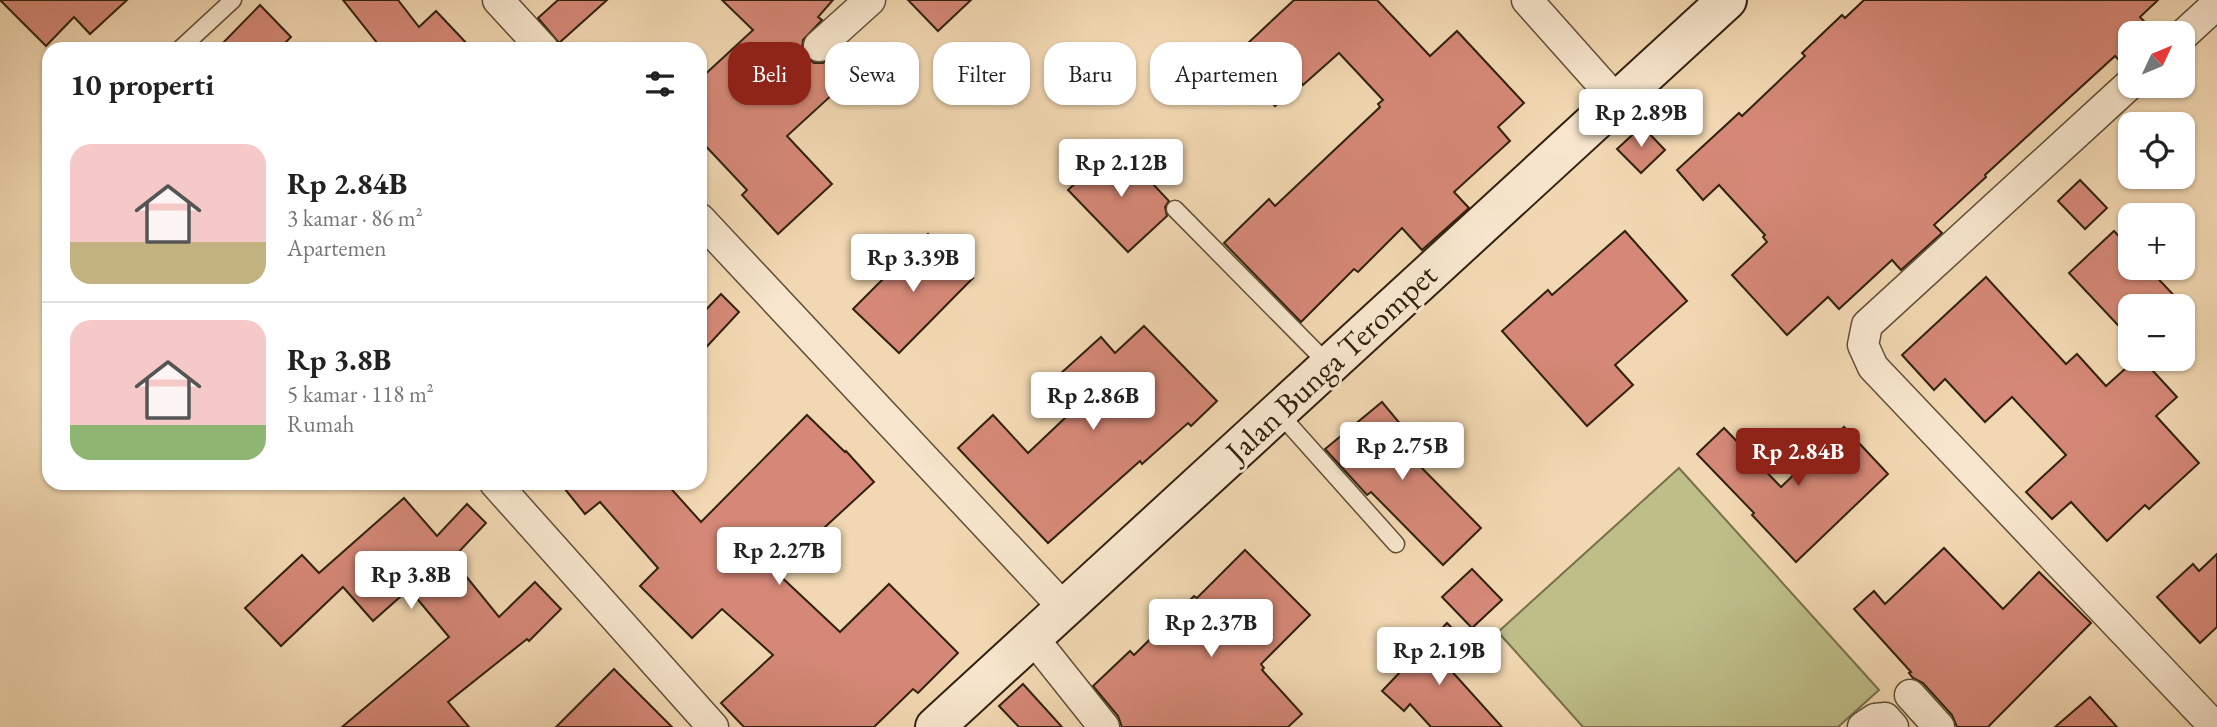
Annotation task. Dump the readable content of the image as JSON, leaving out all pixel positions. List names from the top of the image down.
{
  "streets": {
    "street": ["Jalan Bunga Terompet"]
  },
  "north": "top right",
  "page": {
    "map_buttons": ["+", "−"],
    "chip": [
      "Beli",
      "Sewa",
      "Filter",
      "Baru",
      "Apartemen"
    ],
    "heading": "10 properti",
    "price": [
      "Rp 2.89B",
      "Rp 2.12B",
      "Rp 3.39B",
      "Rp 2.86B",
      "Rp 2.75B",
      "Rp 2.84B",
      "Rp 2.27B",
      "Rp 3.8B",
      "Rp 2.37B",
      "Rp 2.19B"
    ],
    "list": [
      {
        "name": "Rp 2.84B",
        "note": "3 kamar · 86 m² · Apartemen"
      },
      {
        "name": "Rp 3.8B",
        "note": "5 kamar · 118 m² · Rumah"
      }
    ]
  }
}
